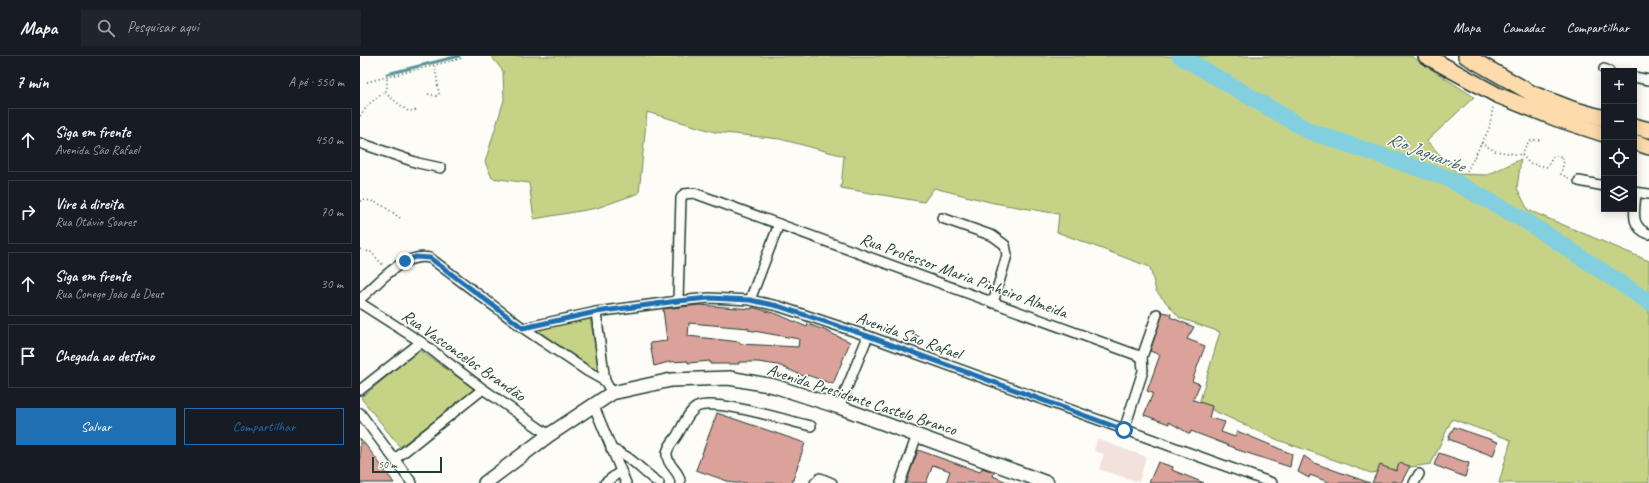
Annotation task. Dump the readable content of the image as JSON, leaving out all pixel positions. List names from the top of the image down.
{
  "streets": {
    "main road": ["Avenida Presidente Castelo Branco"],
    "street": ["Rua Professor Maria Pinheiro Almeida", "Avenida São Rafael", "Rua Vasconcelos Brandão"]
  },
  "crossings": [
    ["Rua Professor Maria Pinheiro Almeida", "Avenida São Rafael"],
    ["Rua Vasconcelos Brandão", "Avenida Presidente Castelo Branco"]
  ],
  "water": ["Rio Jaguaribe"],
  "scale_bar": "50 m",
  "page": {
    "header": "Mapa",
    "search": "Pesquisar aqui",
    "nav": ["Mapa", "Camadas", "Compartilhar"],
    "heading": ["7 min", "A pé · 550 m"],
    "map_buttons": ["+", "−"],
    "list": [
      ["Siga em frente", "Avenida São Rafael", "450 m"],
      ["Vire à direita", "Rua Otávio Soares", "70 m"],
      ["Siga em frente", "Rua Conego João de Deus", "30 m"],
      "Chegada ao destino"
    ],
    "buttons": ["Salvar", "Compartilhar"],
    "scale": "50 m"
  }
}
